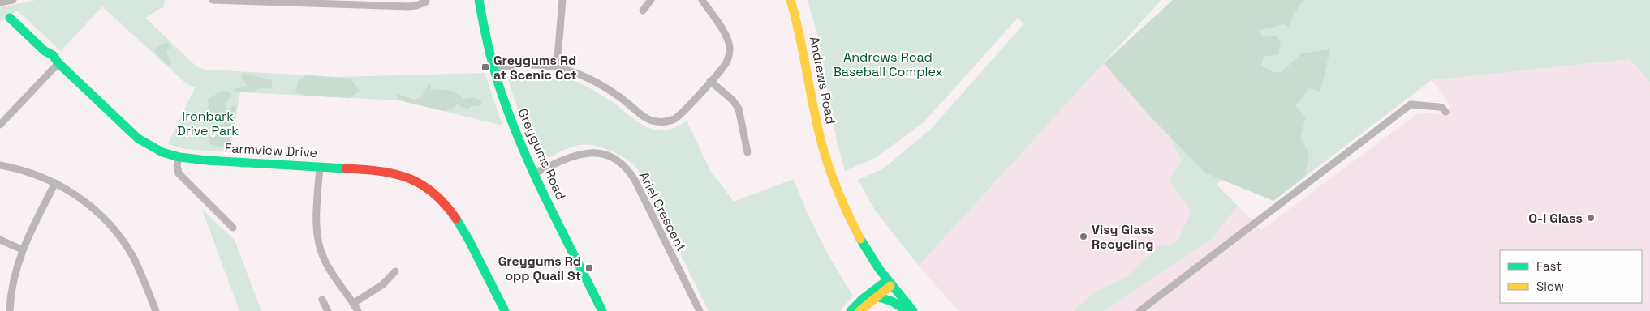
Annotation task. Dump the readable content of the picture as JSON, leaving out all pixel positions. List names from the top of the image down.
{
  "streets": {
    "street": [
      "Andrews Road",
      "Farmview Drive",
      "Greygums Road",
      "Ariel Crescent"
    ]
  },
  "crossings": [
    ["Greygums Road", "Ariel Crescent"]
  ],
  "parks": ["Andrews Road Baseball Complex", "Ironbark Drive Park"],
  "places": {
    "transit": ["Greygums Rd at Scenic Cct", "Greygums Rd opp Quail St"],
    "other": ["O-I Glass", "Visy Glass Recycling"]
  },
  "legend": ["Fast", "Slow"]
}
